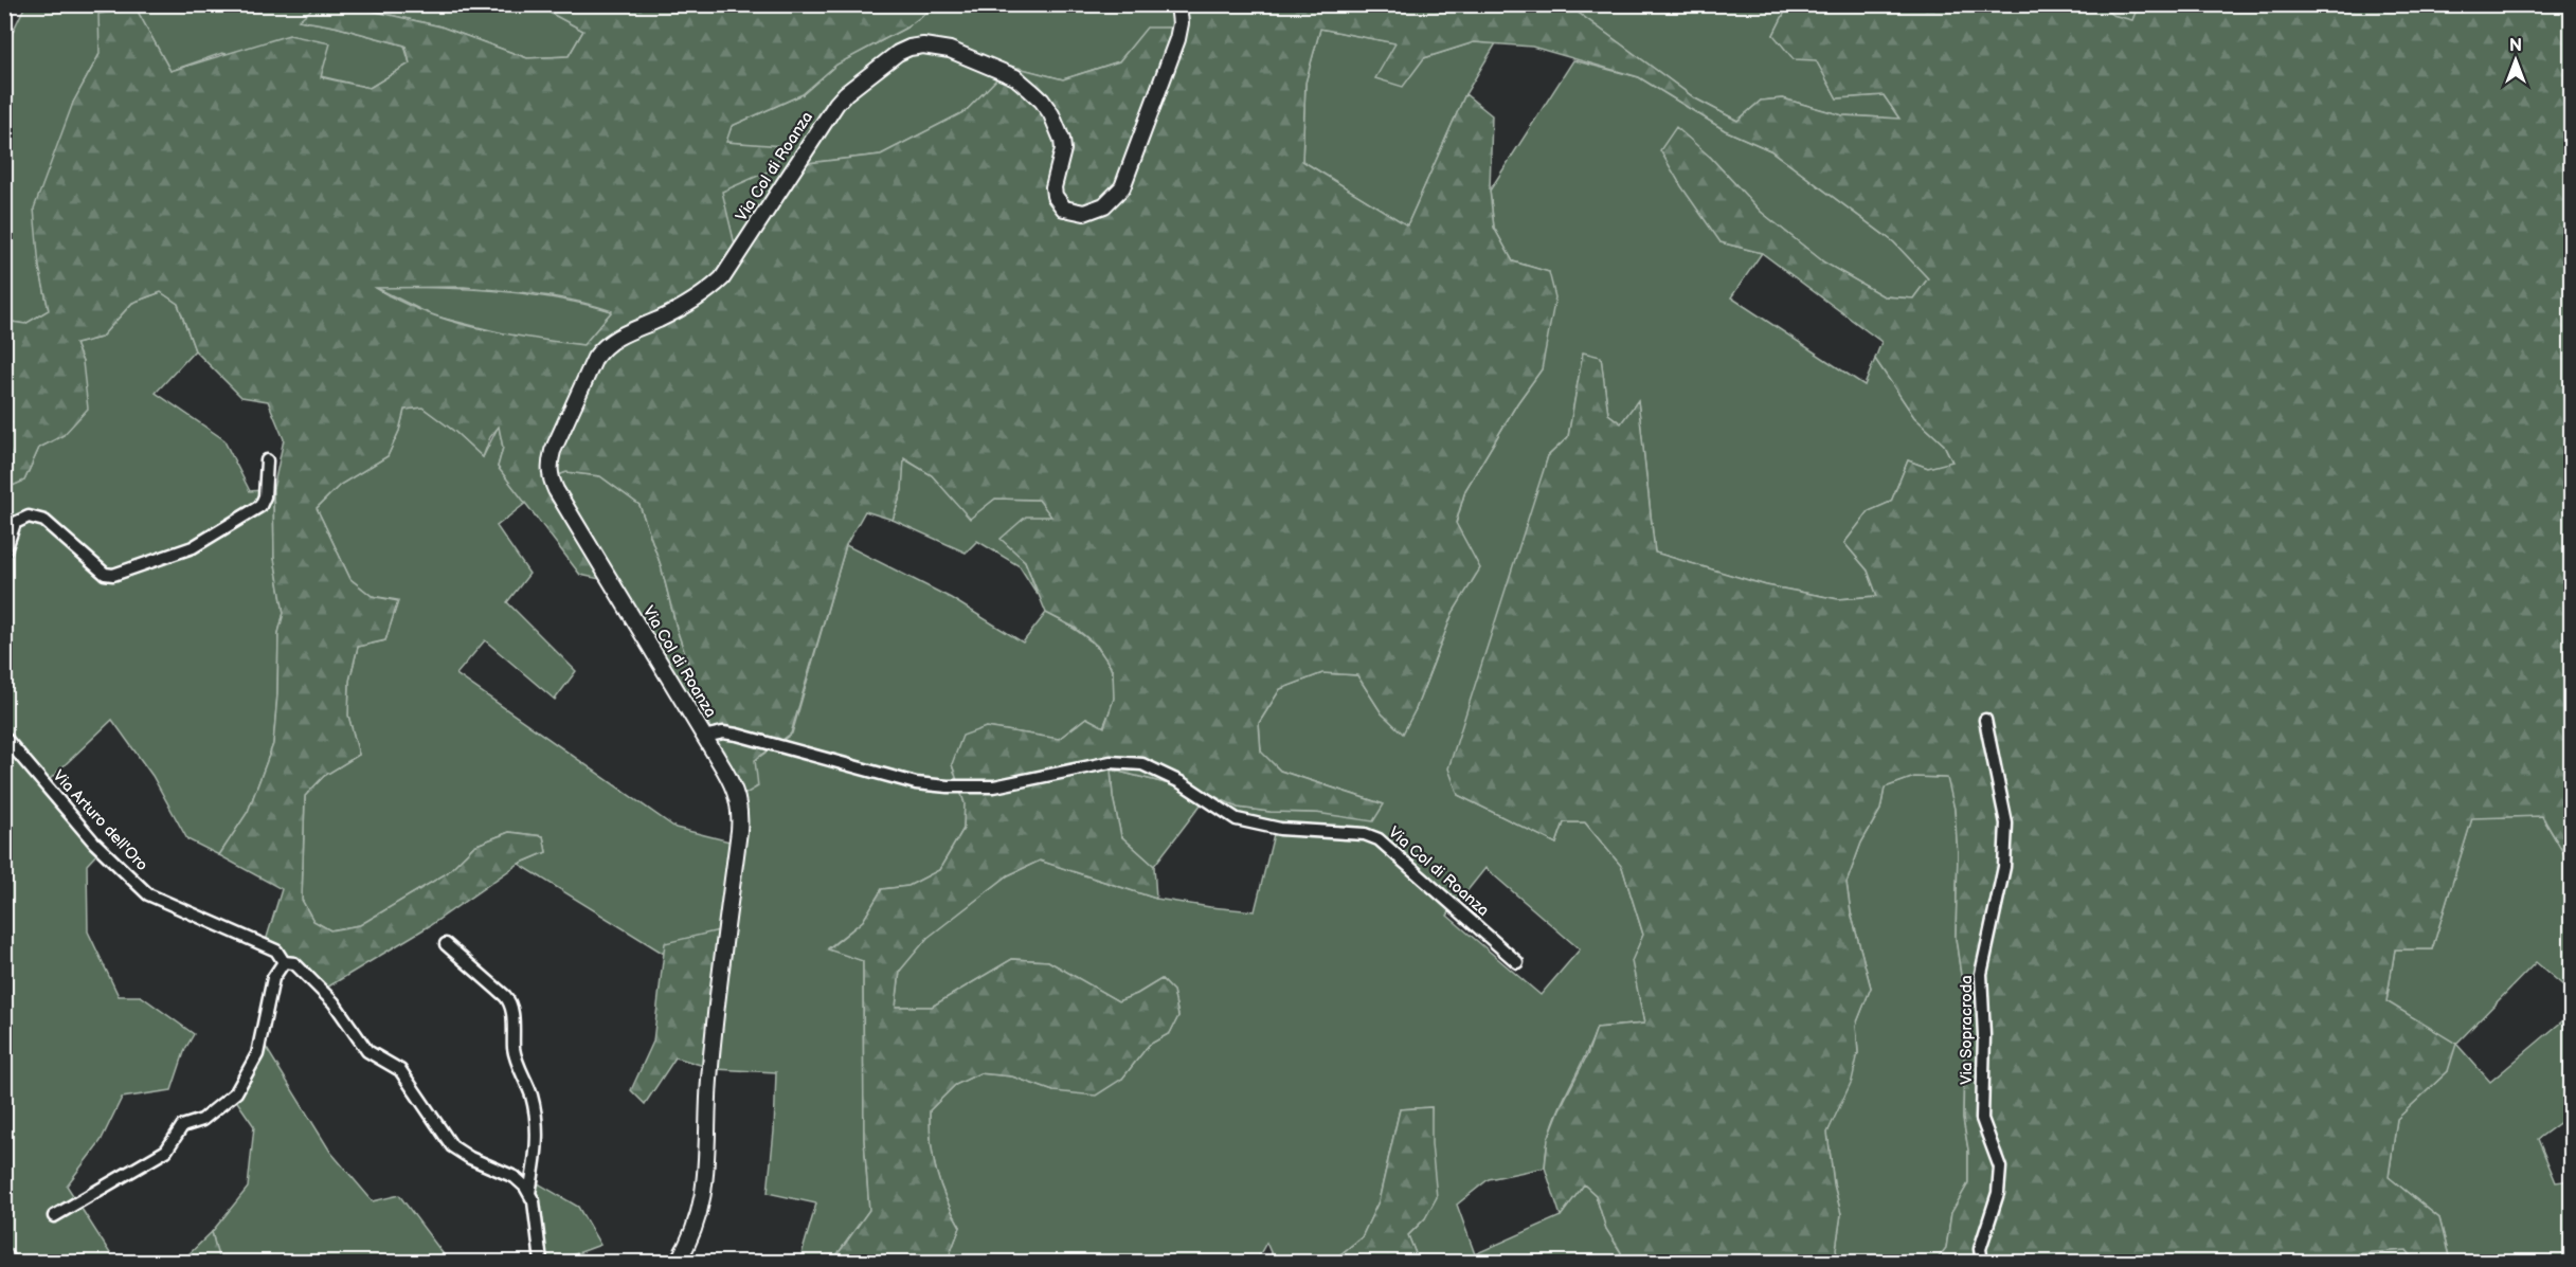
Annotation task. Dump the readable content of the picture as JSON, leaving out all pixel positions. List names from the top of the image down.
{
  "streets": {
    "street": ["Via Col di Roanza", "Via Arturo dell'Oro", "Via Sopracroda"]
  },
  "north": "top"
}
